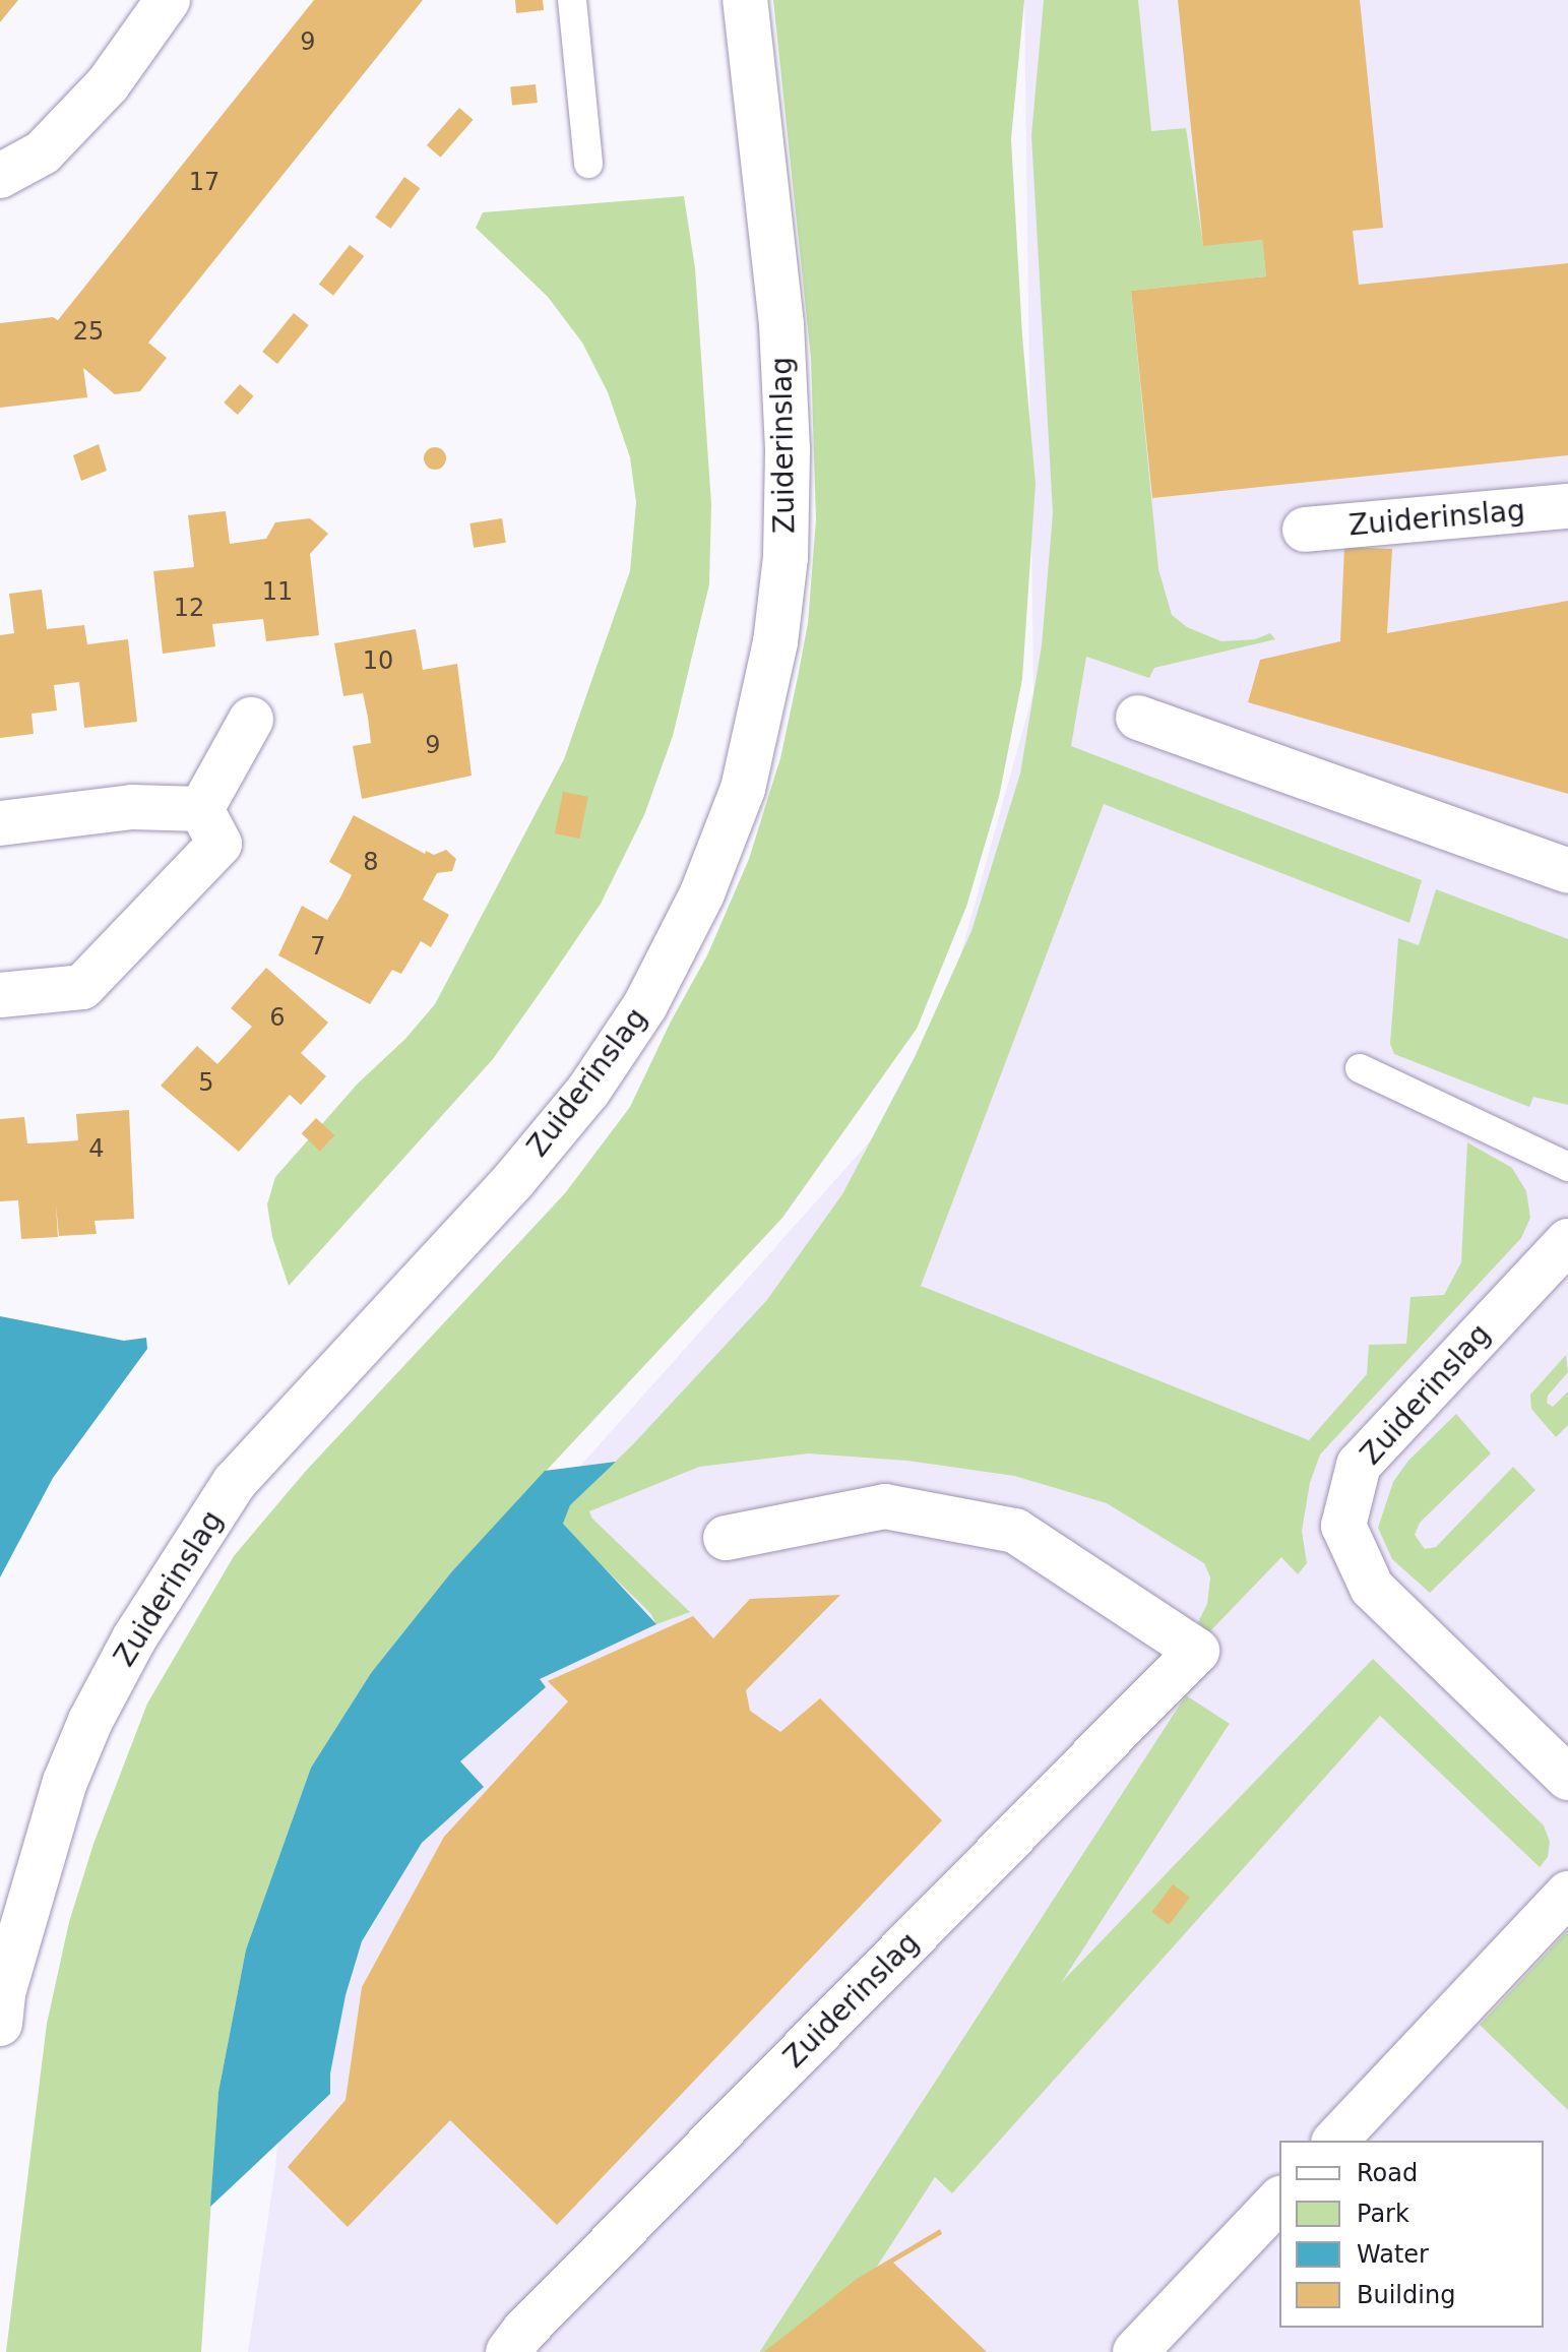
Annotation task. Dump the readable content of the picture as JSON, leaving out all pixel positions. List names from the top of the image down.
{
  "streets": {
    "street": ["Zuiderinslag"]
  },
  "house_numbers": [
    "9",
    "17",
    "25",
    "11",
    "12",
    "10",
    "9",
    "8",
    "7",
    "6",
    "5",
    "4"
  ],
  "legend": [
    "Road",
    "Park",
    "Water",
    "Building"
  ]
}
